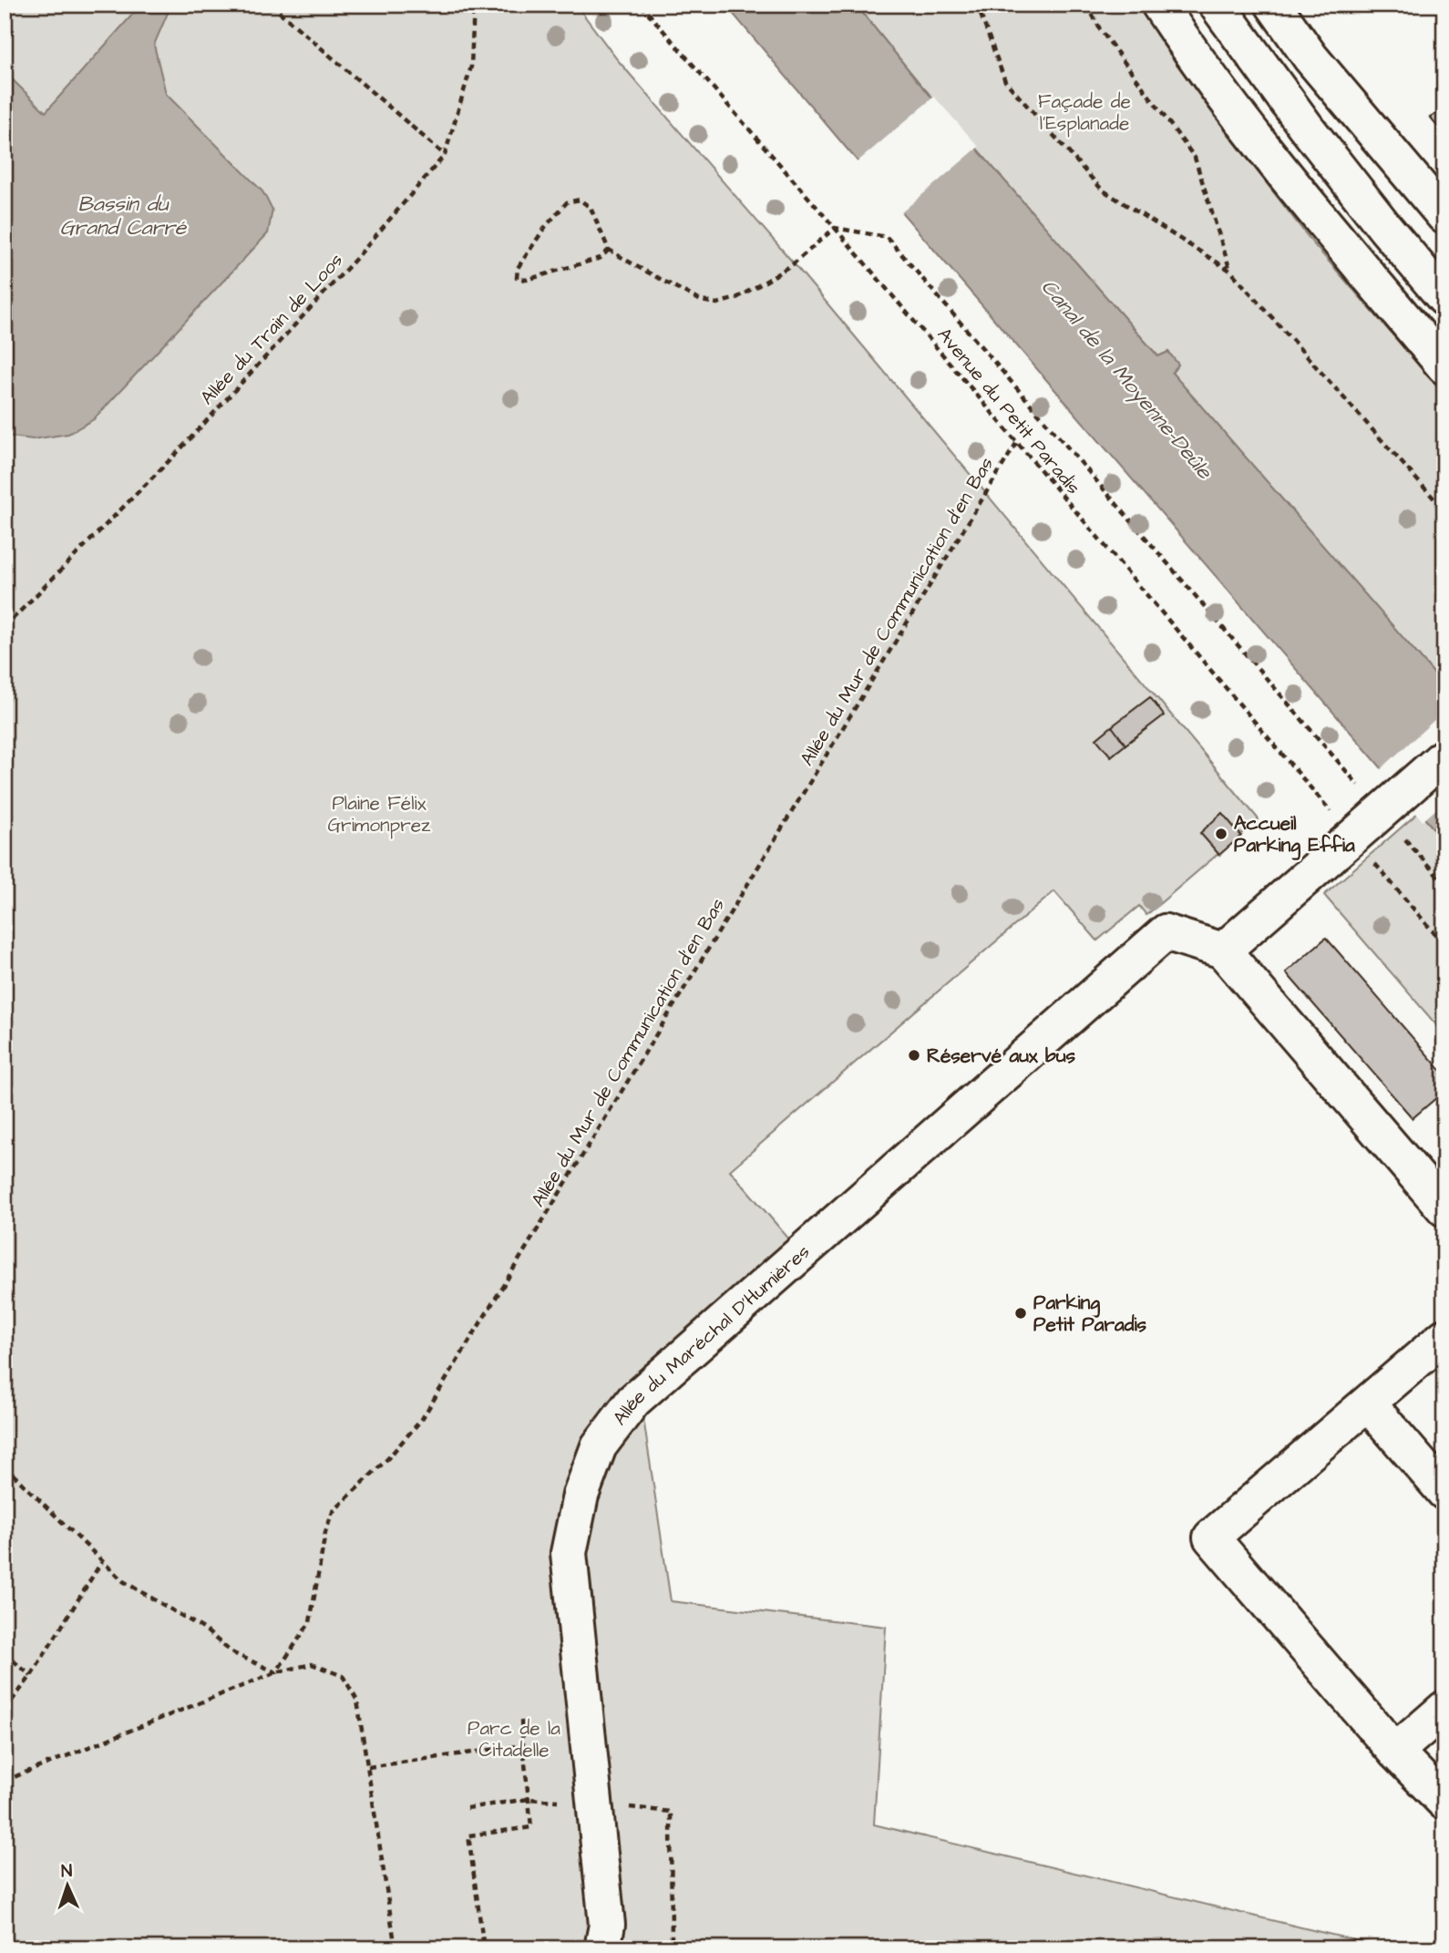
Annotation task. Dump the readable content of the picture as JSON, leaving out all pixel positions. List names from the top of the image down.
{
  "streets": {
    "street": ["Allée du Maréchal D'Humières"],
    "path": ["Allée du Train de Loos", "Avenue du Petit Paradis", "Allée du Mur de Communication d'en Bas"]
  },
  "crossings": [
    ["Avenue du Petit Paradis", "Allée du Mur de Communication d'en Bas"]
  ],
  "water": ["Bassin du Grand Carré", "Canal de la Moyenne-Deûle"],
  "parks": ["Façade de l'Esplanade", "Plaine Félix Grimonprez", "Parc de la Citadelle"],
  "places": ["Accueil Parking Effia", "Réservé aux bus", "Parking Petit Paradis"],
  "north": "top"
}
